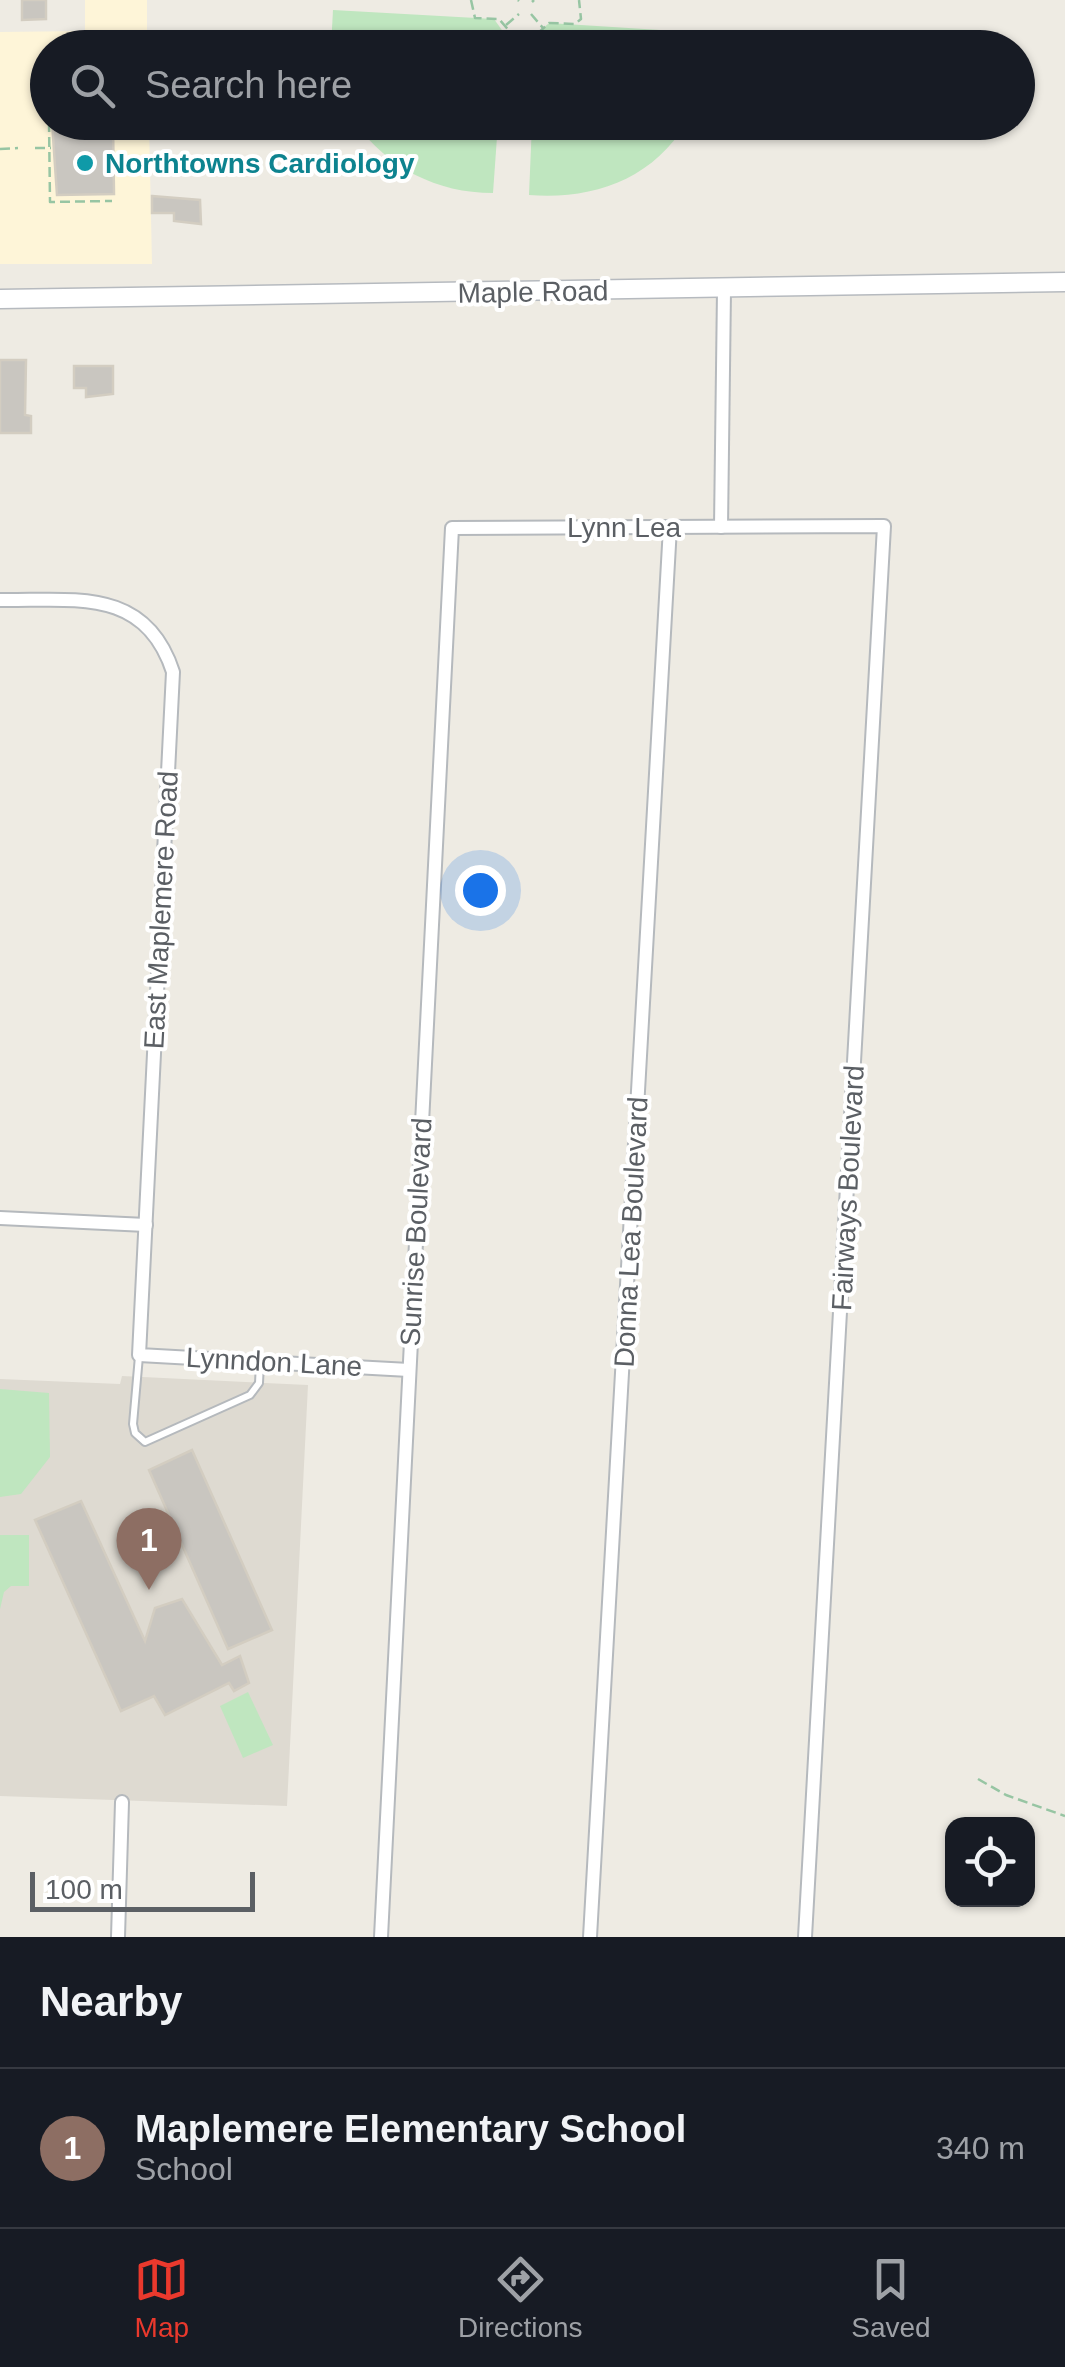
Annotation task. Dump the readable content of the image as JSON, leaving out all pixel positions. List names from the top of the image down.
{
  "streets": {
    "main road": ["Maple Road"],
    "street": [
      "Lynn Lea",
      "East Maplemere Road",
      "Fairways Boulevard",
      "Sunrise Boulevard",
      "Donna Lea Boulevard",
      "Lynndon Lane"
    ]
  },
  "crossings": [
    ["Lynn Lea", "Fairways Boulevard"],
    ["Lynn Lea", "Sunrise Boulevard"],
    ["Lynn Lea", "Donna Lea Boulevard"],
    ["East Maplemere Road", "Lynndon Lane"],
    ["Sunrise Boulevard", "Lynndon Lane"]
  ],
  "places": ["Northtowns Cardiology"],
  "scale_bar": "100 m",
  "page": {
    "search": "Search here",
    "pins": "1",
    "scale": "100 m",
    "heading": "Nearby",
    "list": [
      {
        "mark": "1",
        "name": "Maplemere Elementary School",
        "note": "School",
        "value": "340 m"
      }
    ],
    "nav": ["Map", "Directions", "Saved"]
  }
}
